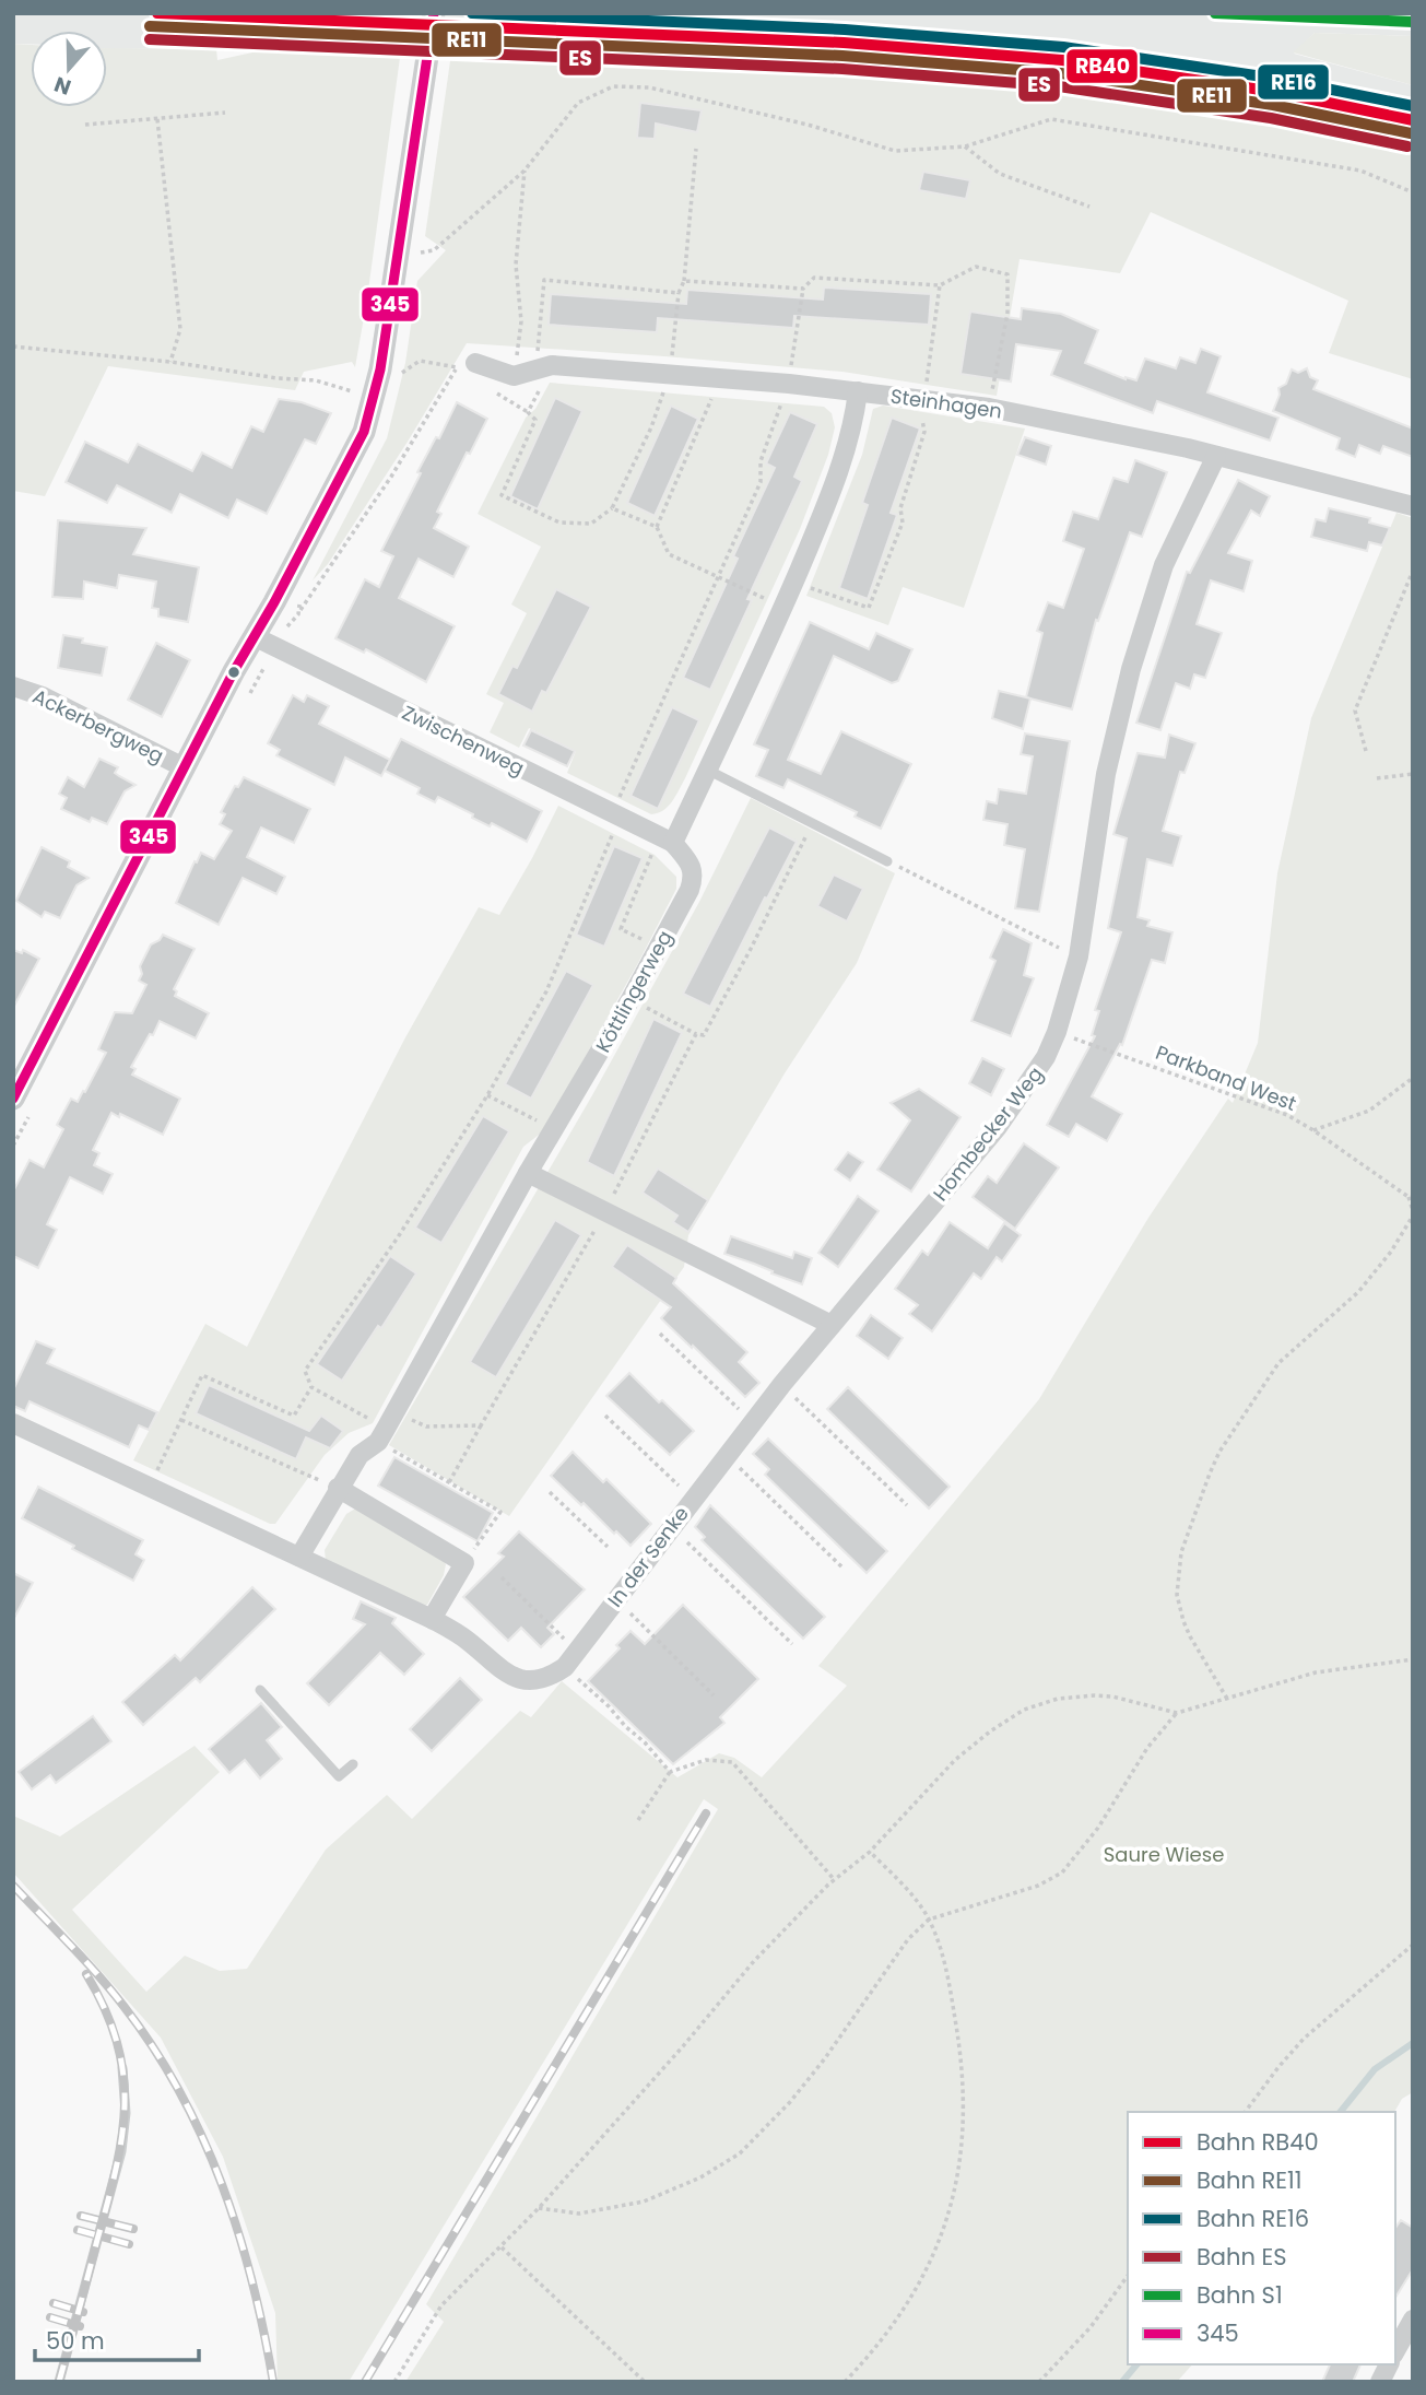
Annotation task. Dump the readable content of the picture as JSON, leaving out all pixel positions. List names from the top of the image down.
{
  "streets": {
    "street": [
      "Steinhagen",
      "Ackerbergweg",
      "Zwischenweg",
      "Köttlingerweg",
      "Hombecker Weg",
      "In der Senke"
    ],
    "path": ["Parkband West"]
  },
  "crossings": [
    ["Steinhagen", "Hombecker Weg"],
    ["Zwischenweg", "Köttlingerweg"],
    ["Parkband West", "Hombecker Weg"],
    ["Hombecker Weg", "In der Senke"]
  ],
  "parks": ["Saure Wiese"],
  "lines": [
    "rail line RB40",
    "rail line RE16",
    "rail line S1",
    "transit line 345",
    "rail line RE11",
    "rail line ES"
  ],
  "legend": [
    "Bahn RB40",
    "Bahn RE11",
    "Bahn RE16",
    "Bahn ES",
    "Bahn S1",
    "345"
  ],
  "scale_bar": "50 m",
  "north": "bottom"
}
